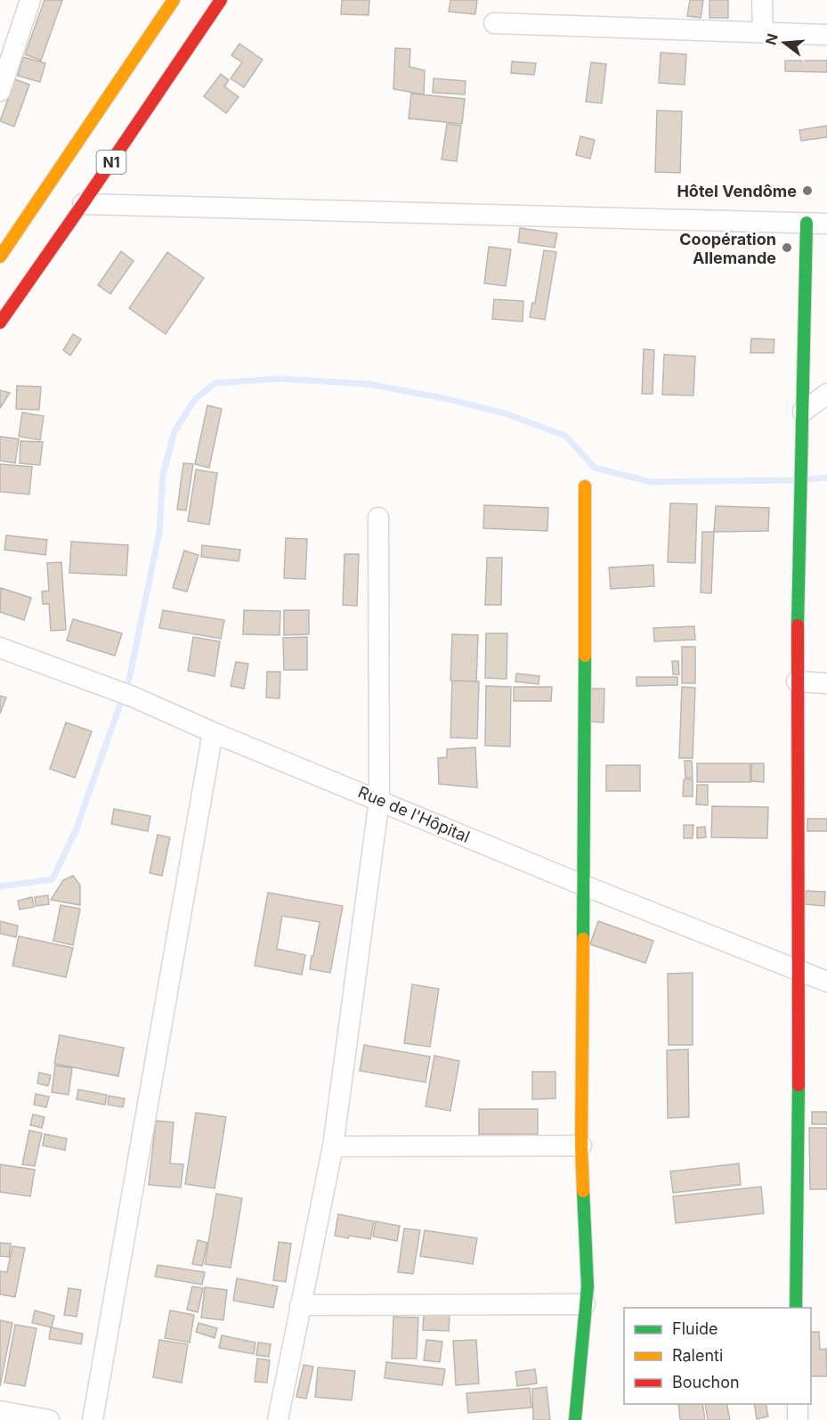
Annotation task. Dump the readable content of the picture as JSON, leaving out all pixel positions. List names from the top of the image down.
{
  "streets": {
    "main road": ["N1"],
    "street": ["Rue de l'Hôpital"]
  },
  "places": ["Hôtel Vendôme", "Coopération Allemande"],
  "legend": ["Fluide", "Ralenti", "Bouchon"],
  "north": "left"
}
